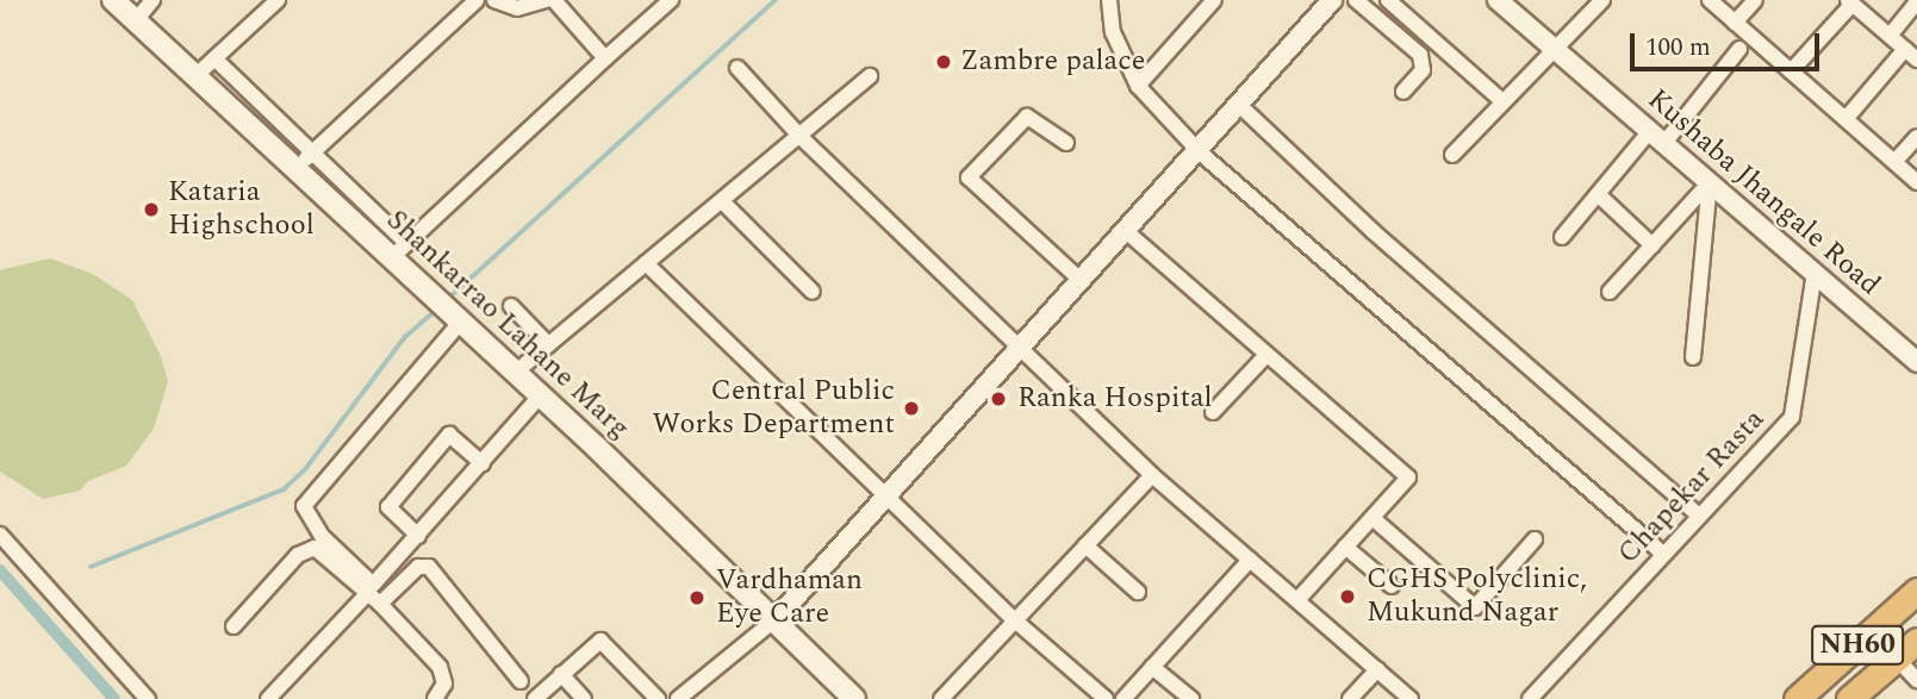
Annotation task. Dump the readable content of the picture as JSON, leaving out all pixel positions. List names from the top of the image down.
{
  "streets": {
    "highway": ["NH60"],
    "main road": ["Shankarrao Lahane Marg"],
    "street": ["Kushaba Jhangale Road", "Chapekar Rasta"]
  },
  "crossings": [
    ["Kushaba Jhangale Road", "Chapekar Rasta"]
  ],
  "places": [
    "Zambre palace",
    "Kataria Highschool",
    "Ranka Hospital",
    "Central Public Works Department",
    "CGHS Polyclinic, Mukund Nagar",
    "Vardhaman Eye Care"
  ],
  "scale_bar": "100 m"
}
